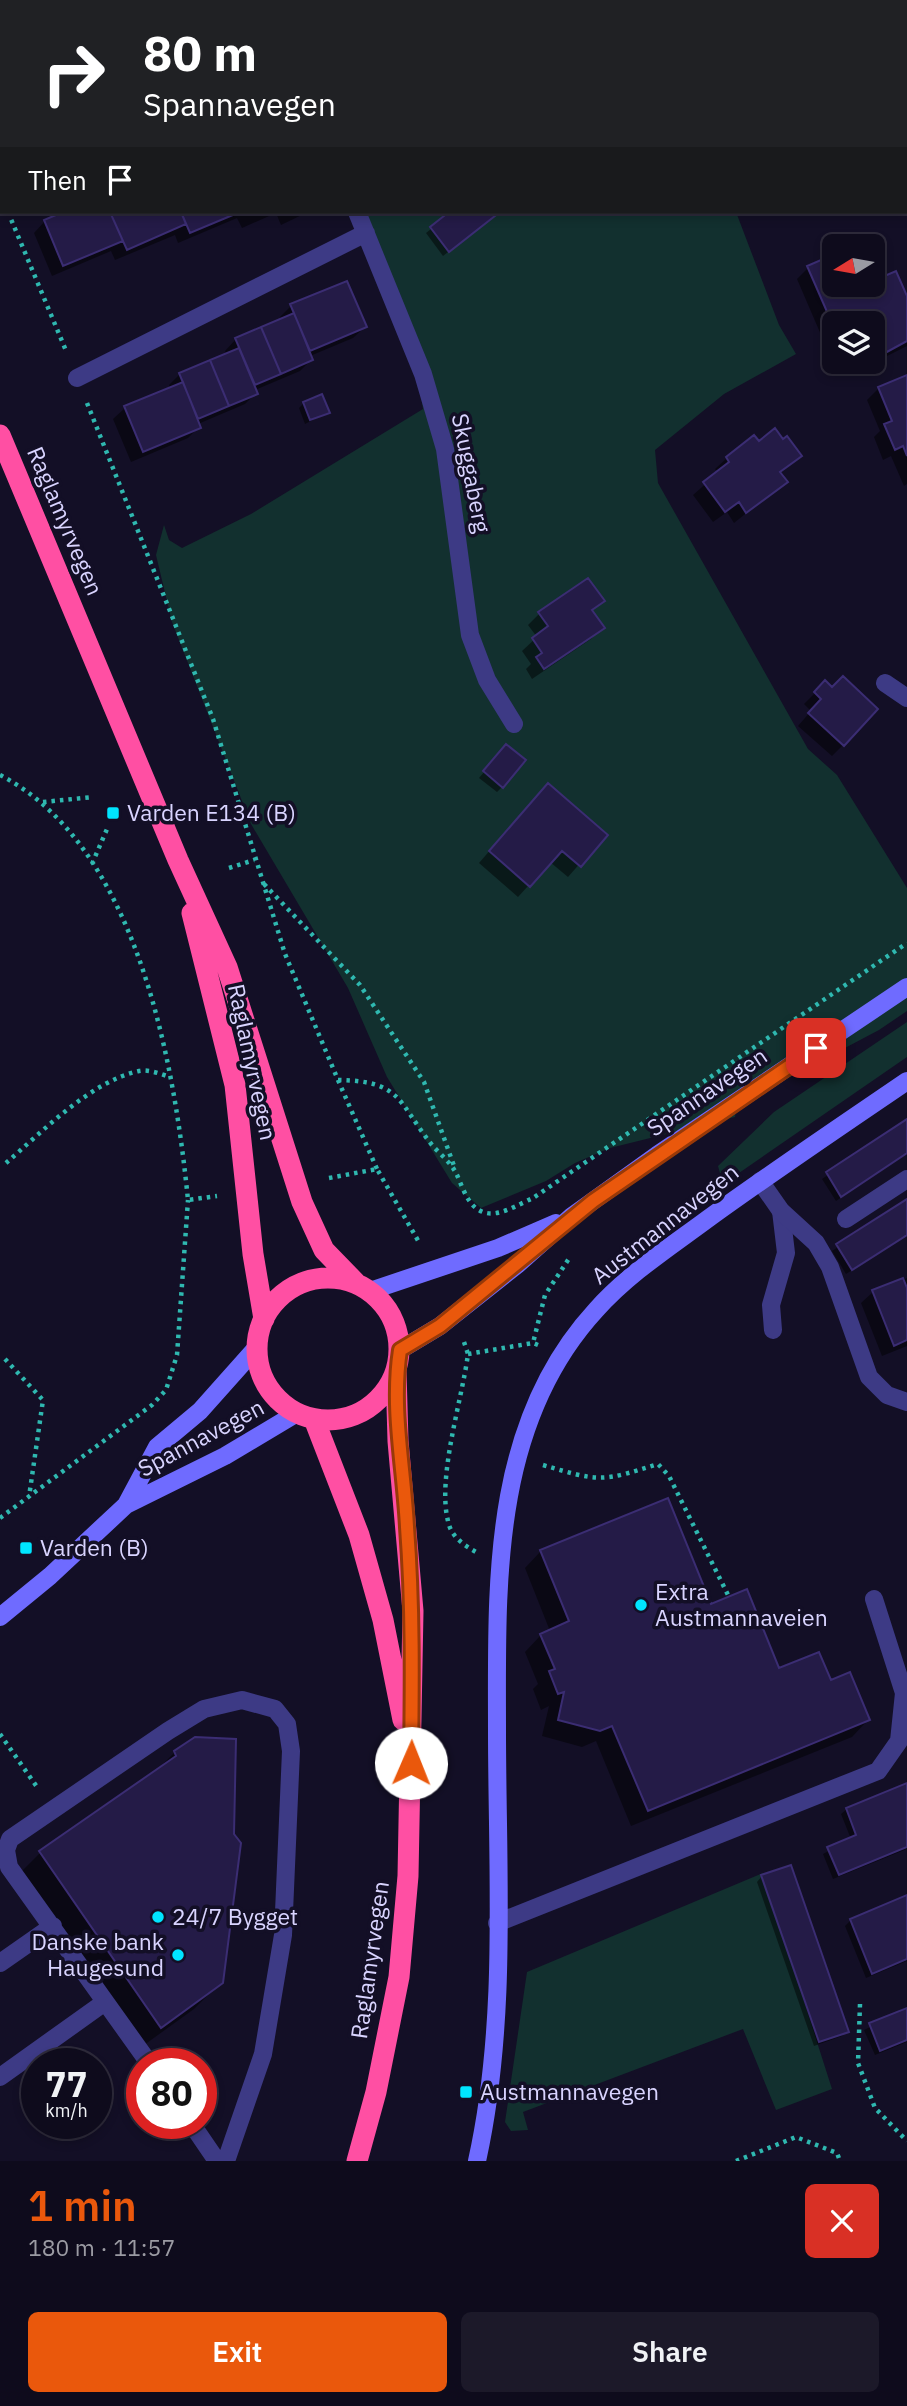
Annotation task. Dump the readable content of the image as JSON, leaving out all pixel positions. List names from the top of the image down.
{
  "streets": {
    "highway": ["Raglamyrvegen"],
    "main road": ["Spannavegen", "Austmannavegen"],
    "street": ["Skuggaberg"]
  },
  "crossings": [
    ["Raglamyrvegen", "Spannavegen"]
  ],
  "places": {
    "transit": ["Varden E134 (B)", "Varden (B)", "Austmannavegen"],
    "other": ["Extra Austmannaveien", "24/7 Bygget", "Danske bank Haugesund"]
  },
  "north": "left",
  "page": {
    "turn": ["80 m", "Spannavegen"],
    "then": "Then",
    "speed": "77 km/h",
    "limit": "80",
    "heading": ["1 min", "180 m · 11:57"],
    "buttons": ["Exit", "Share"]
  }
}
